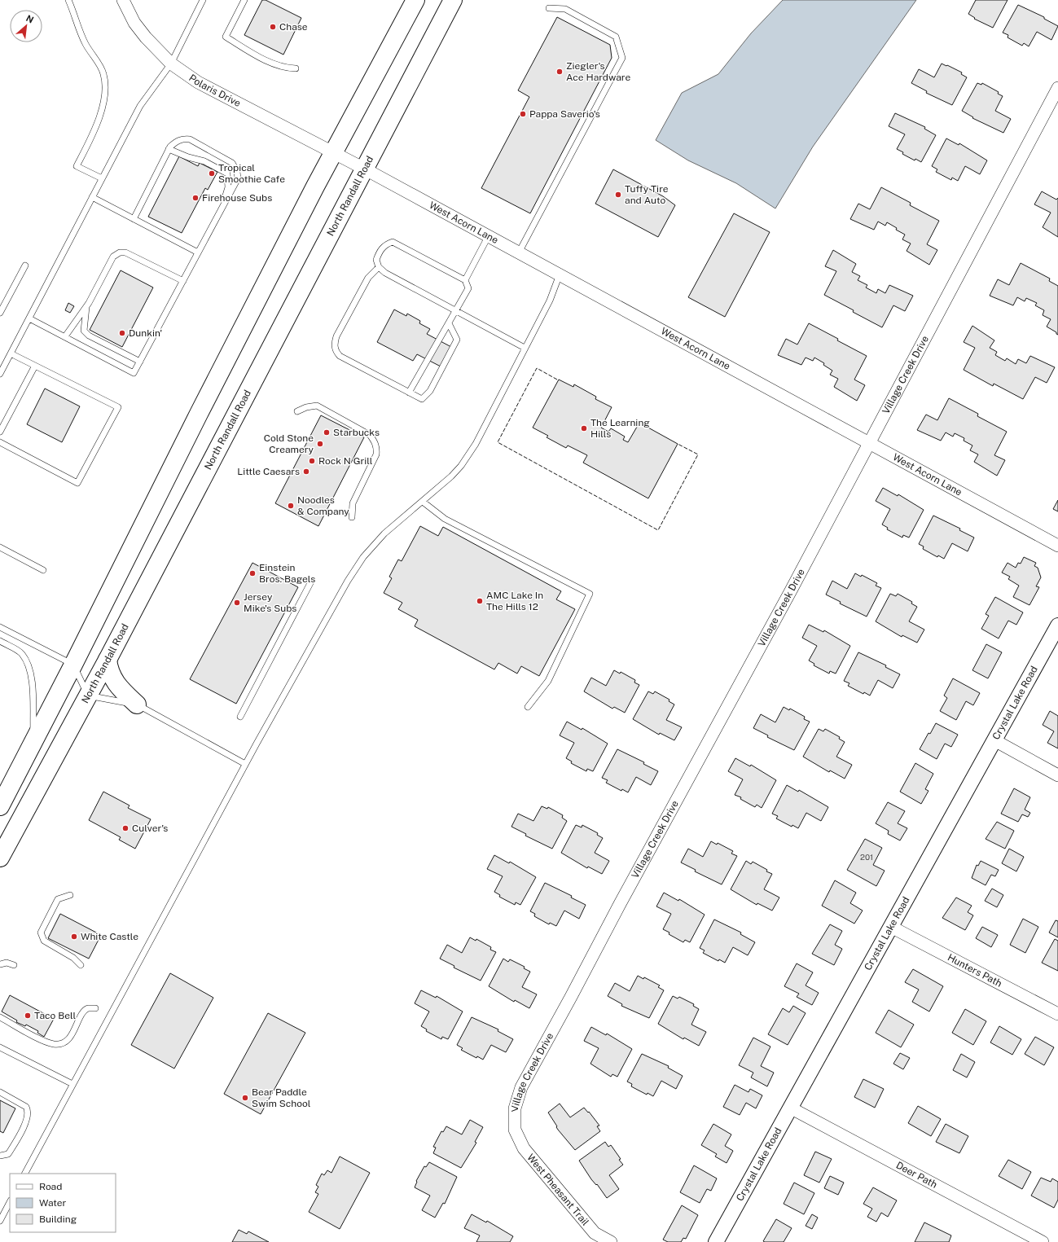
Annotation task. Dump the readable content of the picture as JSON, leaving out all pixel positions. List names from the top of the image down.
{
  "streets": {
    "main road": ["North Randall Road"],
    "street": [
      "Polaris Drive",
      "West Acorn Lane",
      "Village Creek Drive",
      "Crystal Lake Road",
      "Hunters Path",
      "Deer Path",
      "West Pheasant Trail"
    ]
  },
  "crossings": [
    ["Polaris Drive", "West Acorn Lane"],
    ["North Randall Road", "West Acorn Lane"],
    ["West Acorn Lane", "Village Creek Drive"],
    ["Village Creek Drive", "West Pheasant Trail"],
    ["Crystal Lake Road", "Hunters Path"],
    ["Crystal Lake Road", "Deer Path"]
  ],
  "places": [
    "Chase",
    "Ziegler's Ace Hardware",
    "Pappa Saverio's",
    "Tropical Smoothie Cafe",
    "Tuffy Tire and Auto",
    "Firehouse Subs",
    "Dunkin'",
    "The Learning Hills",
    "Starbucks",
    "Cold Stone Creamery",
    "Rock N Grill",
    "Little Caesars",
    "Noodles & Company",
    "Einstein Bros. Bagels",
    "AMC Lake In The Hills 12",
    "Jersey Mike's Subs",
    "Culver's",
    "White Castle",
    "Taco Bell",
    "Bear Paddle Swim School"
  ],
  "house_numbers": ["201"],
  "legend": ["Road", "Water", "Building"],
  "north": "top right"
}
